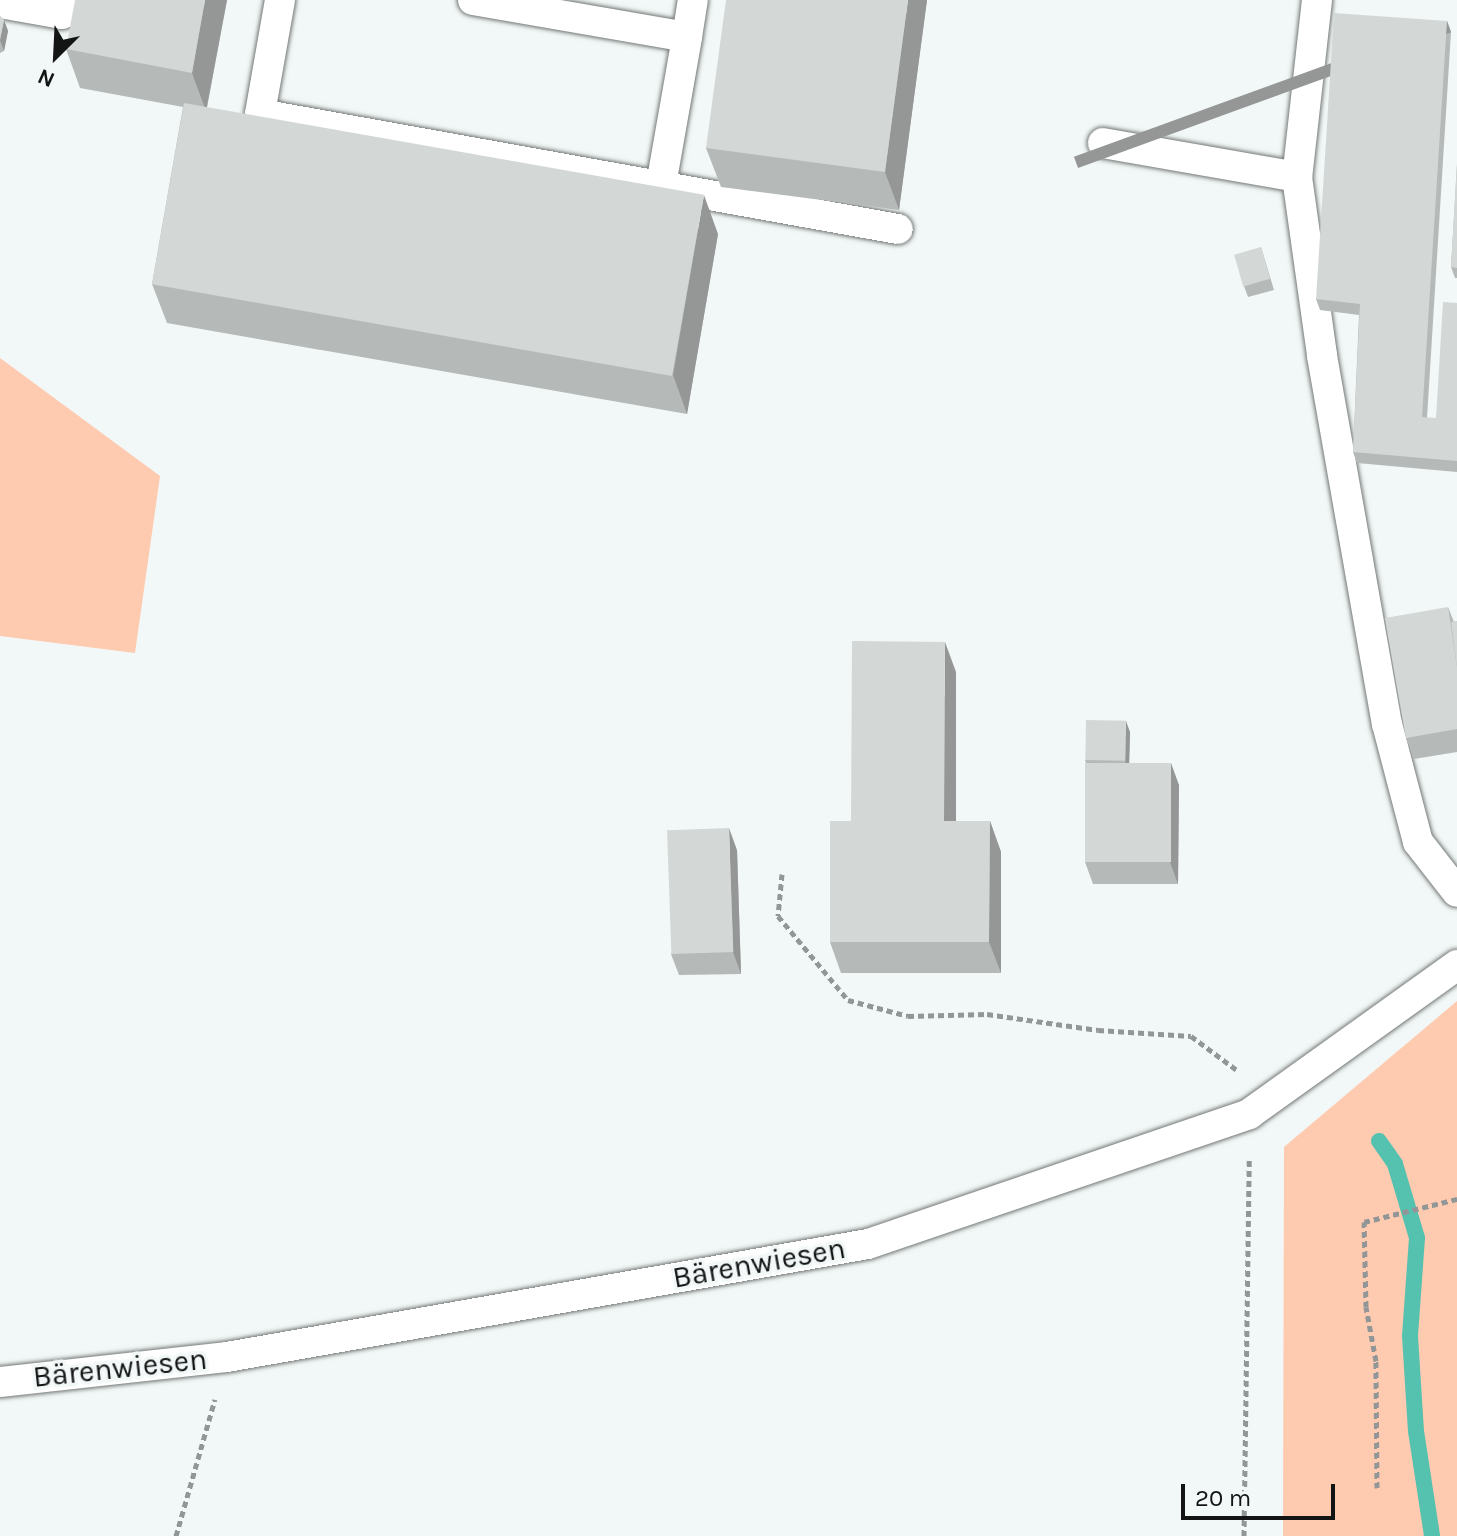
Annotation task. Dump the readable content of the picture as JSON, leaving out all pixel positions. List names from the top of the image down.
{
  "streets": {
    "lane": ["Bärenwiesen"]
  },
  "scale_bar": "20 m",
  "north": "bottom left"
}
